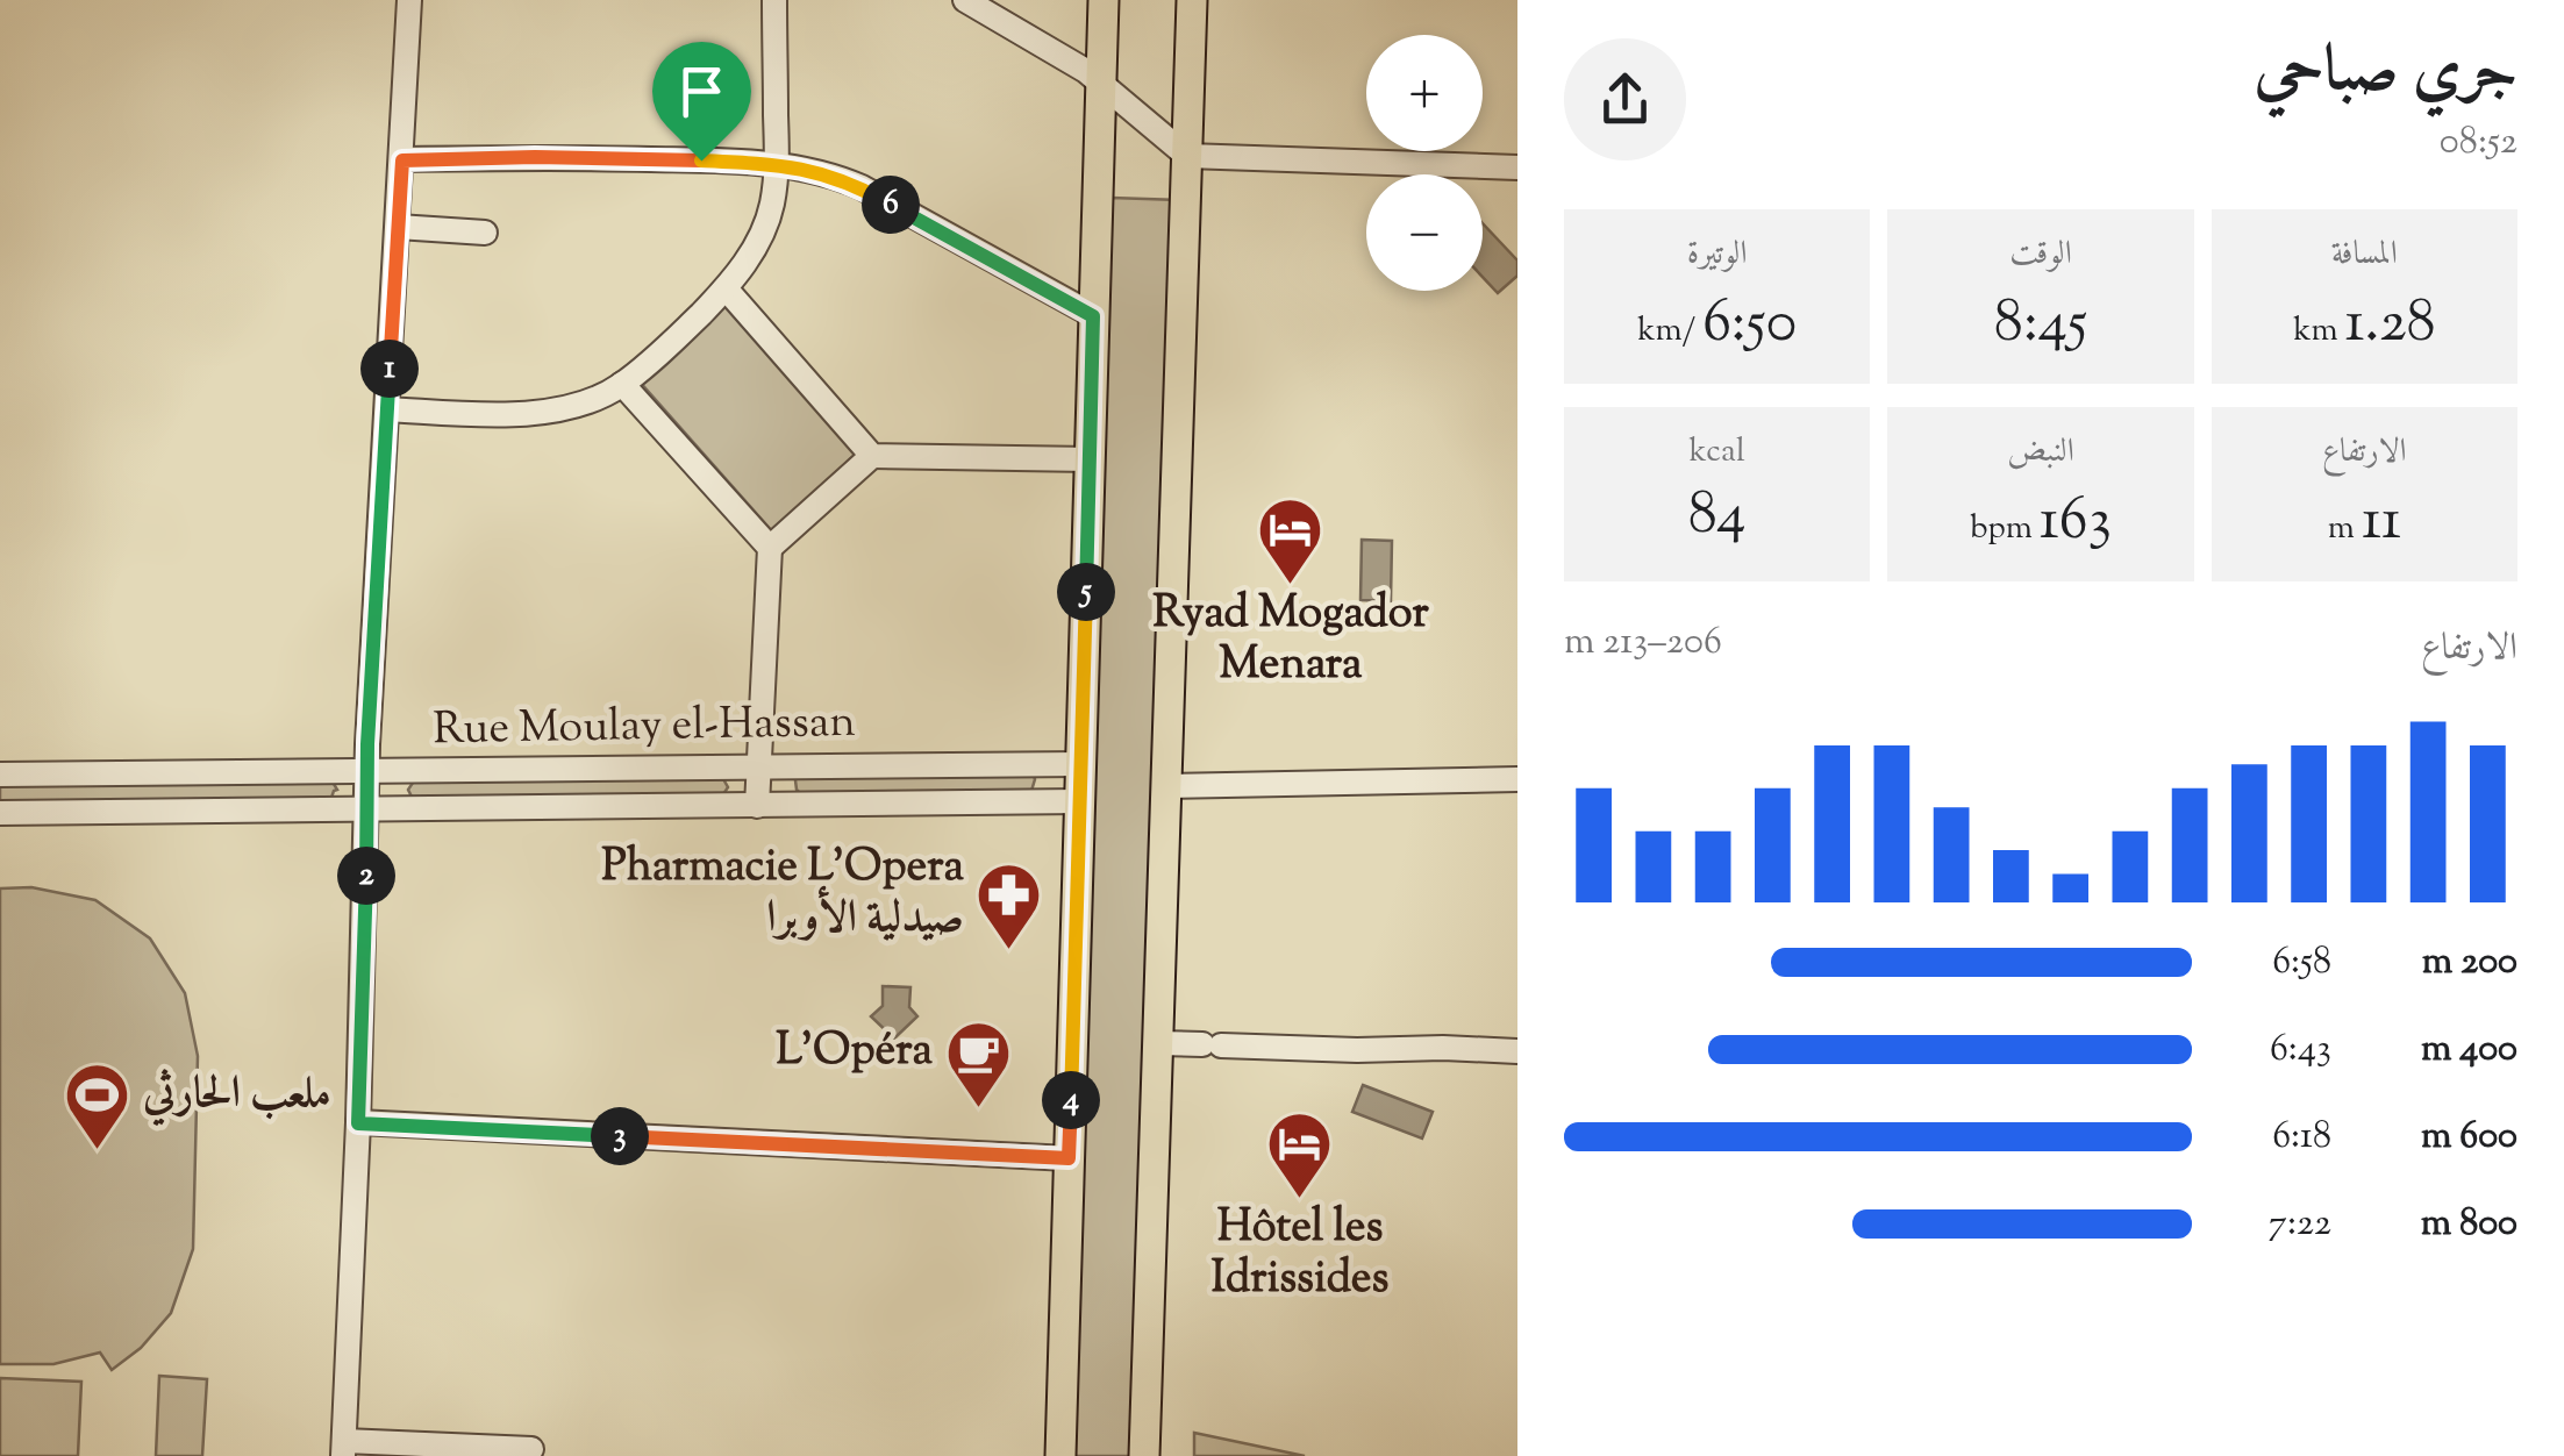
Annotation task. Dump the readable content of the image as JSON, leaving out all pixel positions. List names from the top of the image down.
{
  "streets": {
    "street": ["Rue Moulay el-Hassan"]
  },
  "places": {
    "hotel": ["Ryad Mogador Menara", "Hôtel les Idrissides"],
    "pharmacy": ["Pharmacie L'Opera صيدلية الأوبرا"],
    "cafe": ["L'Opéra"],
    "sports": ["ملعب الحارثي"]
  },
  "page": {
    "heading": ["جري صباحي", "08:52"],
    "map_buttons": ["+", "−"],
    "pins": [
      "6",
      "1",
      "5",
      "2",
      "4",
      "3"
    ],
    "stats": [
      ["المسافة", "1.28 km"],
      ["الوقت", "8:45"],
      ["الوتيرة", "6:50 /km"],
      ["الارتفاع", "11 m"],
      ["النبض", "163 bpm"],
      ["kcal", "84"]
    ],
    "chart": ["الارتفاع", "206–213 m"],
    "list": [
      {
        "name": "200 m",
        "note": "6:58"
      },
      {
        "name": "400 m",
        "note": "6:43"
      },
      {
        "name": "600 m",
        "note": "6:18"
      },
      {
        "name": "800 m",
        "note": "7:22"
      }
    ]
  }
}
